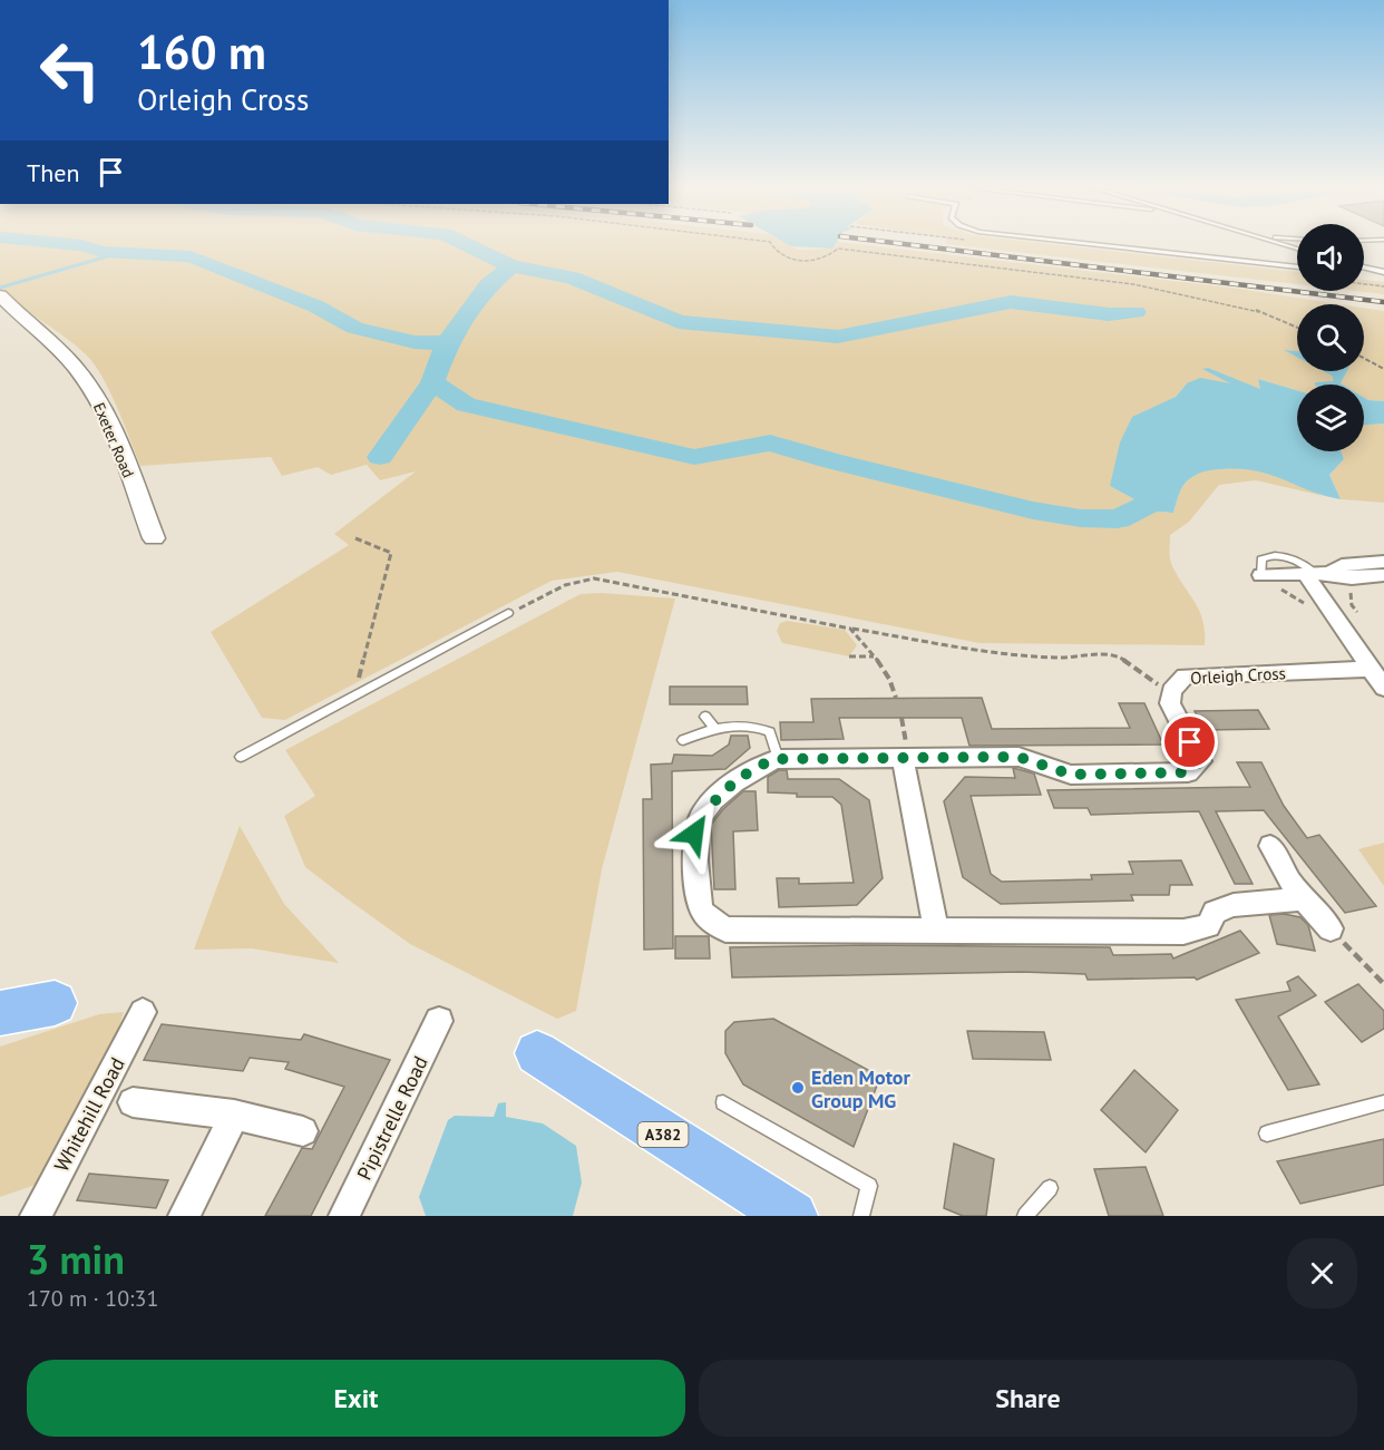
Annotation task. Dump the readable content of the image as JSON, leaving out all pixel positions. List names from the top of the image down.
{
  "streets": {
    "main road": ["A382"],
    "street": [
      "Exeter Road",
      "Orleigh Cross",
      "Whitehill Road",
      "Pipistrelle Road"
    ]
  },
  "places": ["Eden Motor Group MG"],
  "page": {
    "turn": ["160 m", "Orleigh Cross"],
    "then": "Then",
    "heading": ["3 min", "170 m · 10:31"],
    "buttons": ["Exit", "Share"]
  }
}
